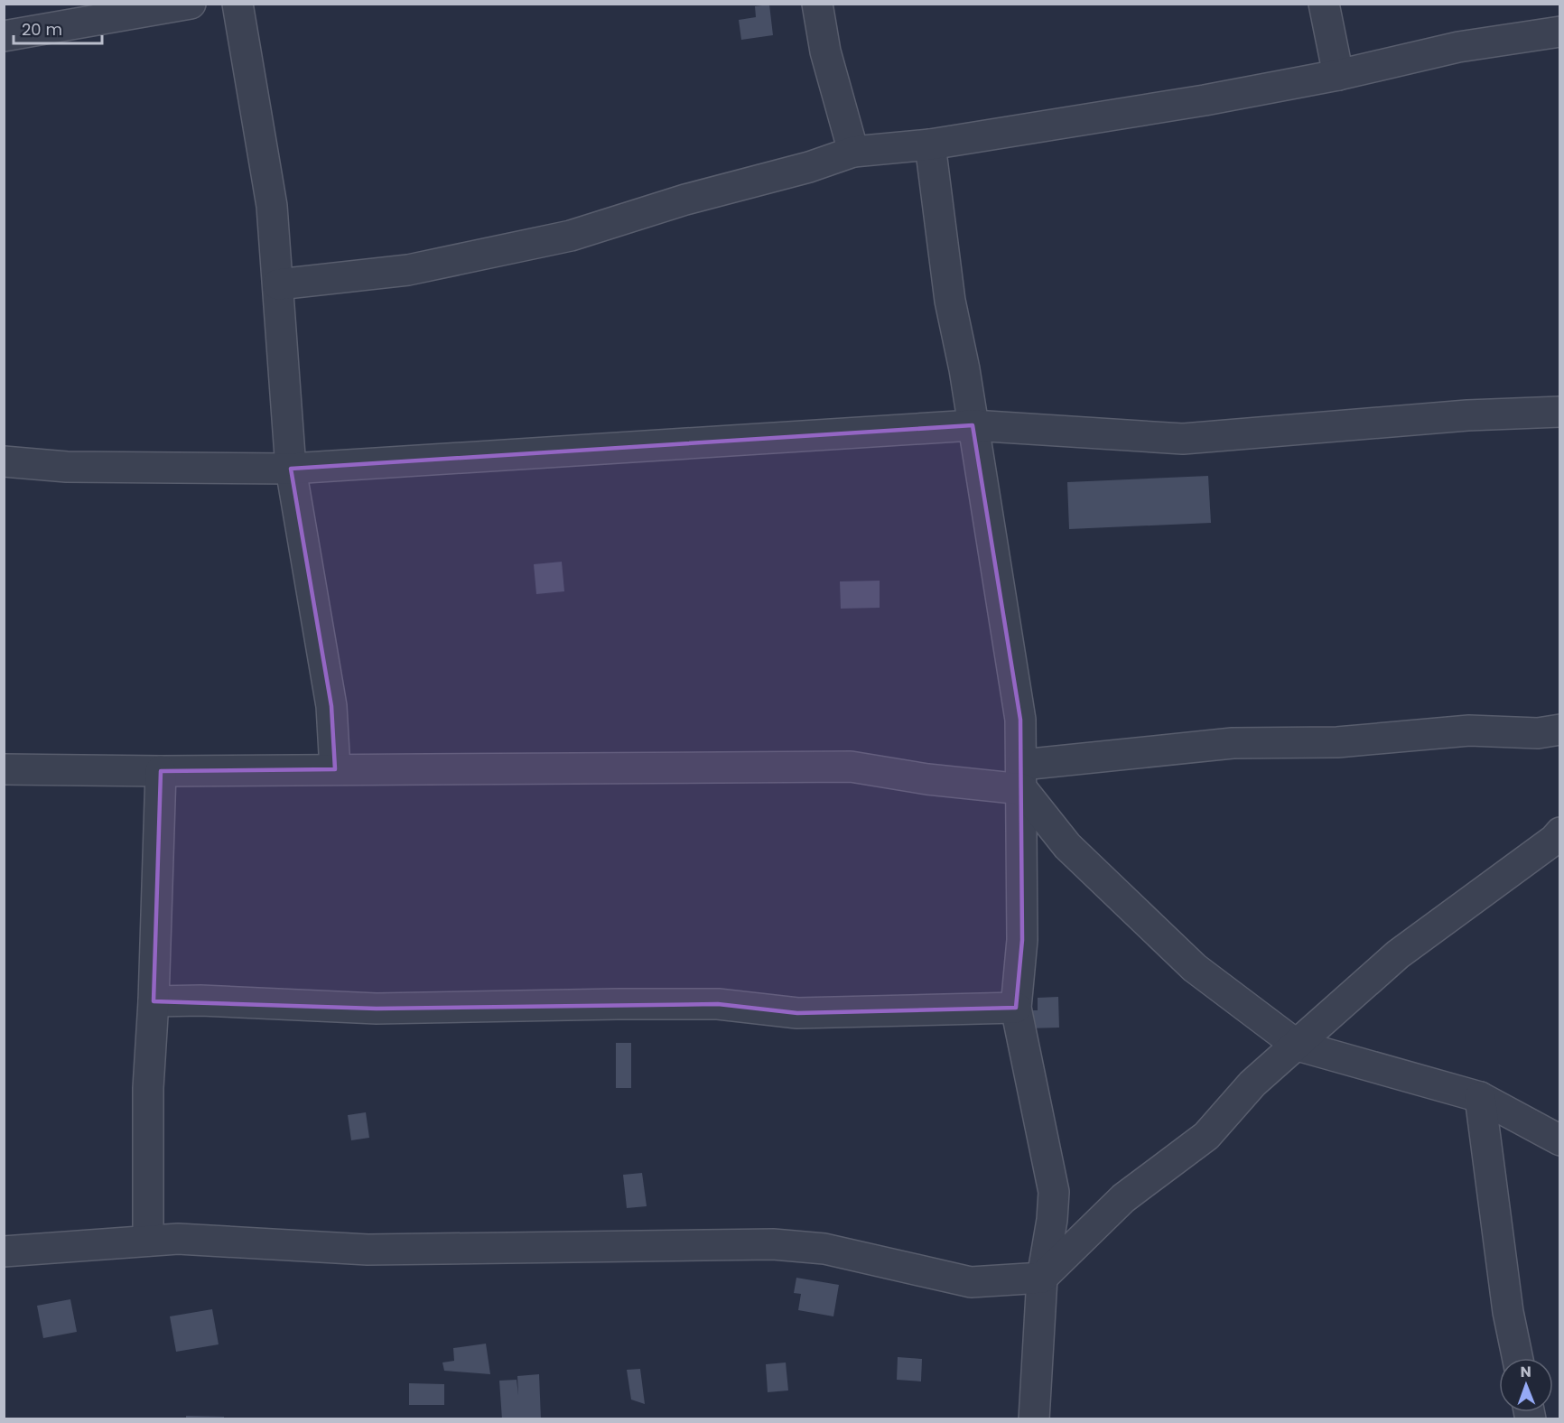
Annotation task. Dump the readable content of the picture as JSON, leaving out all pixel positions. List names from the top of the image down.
{
  "scale_bar": "20 m",
  "north": "top"
}
